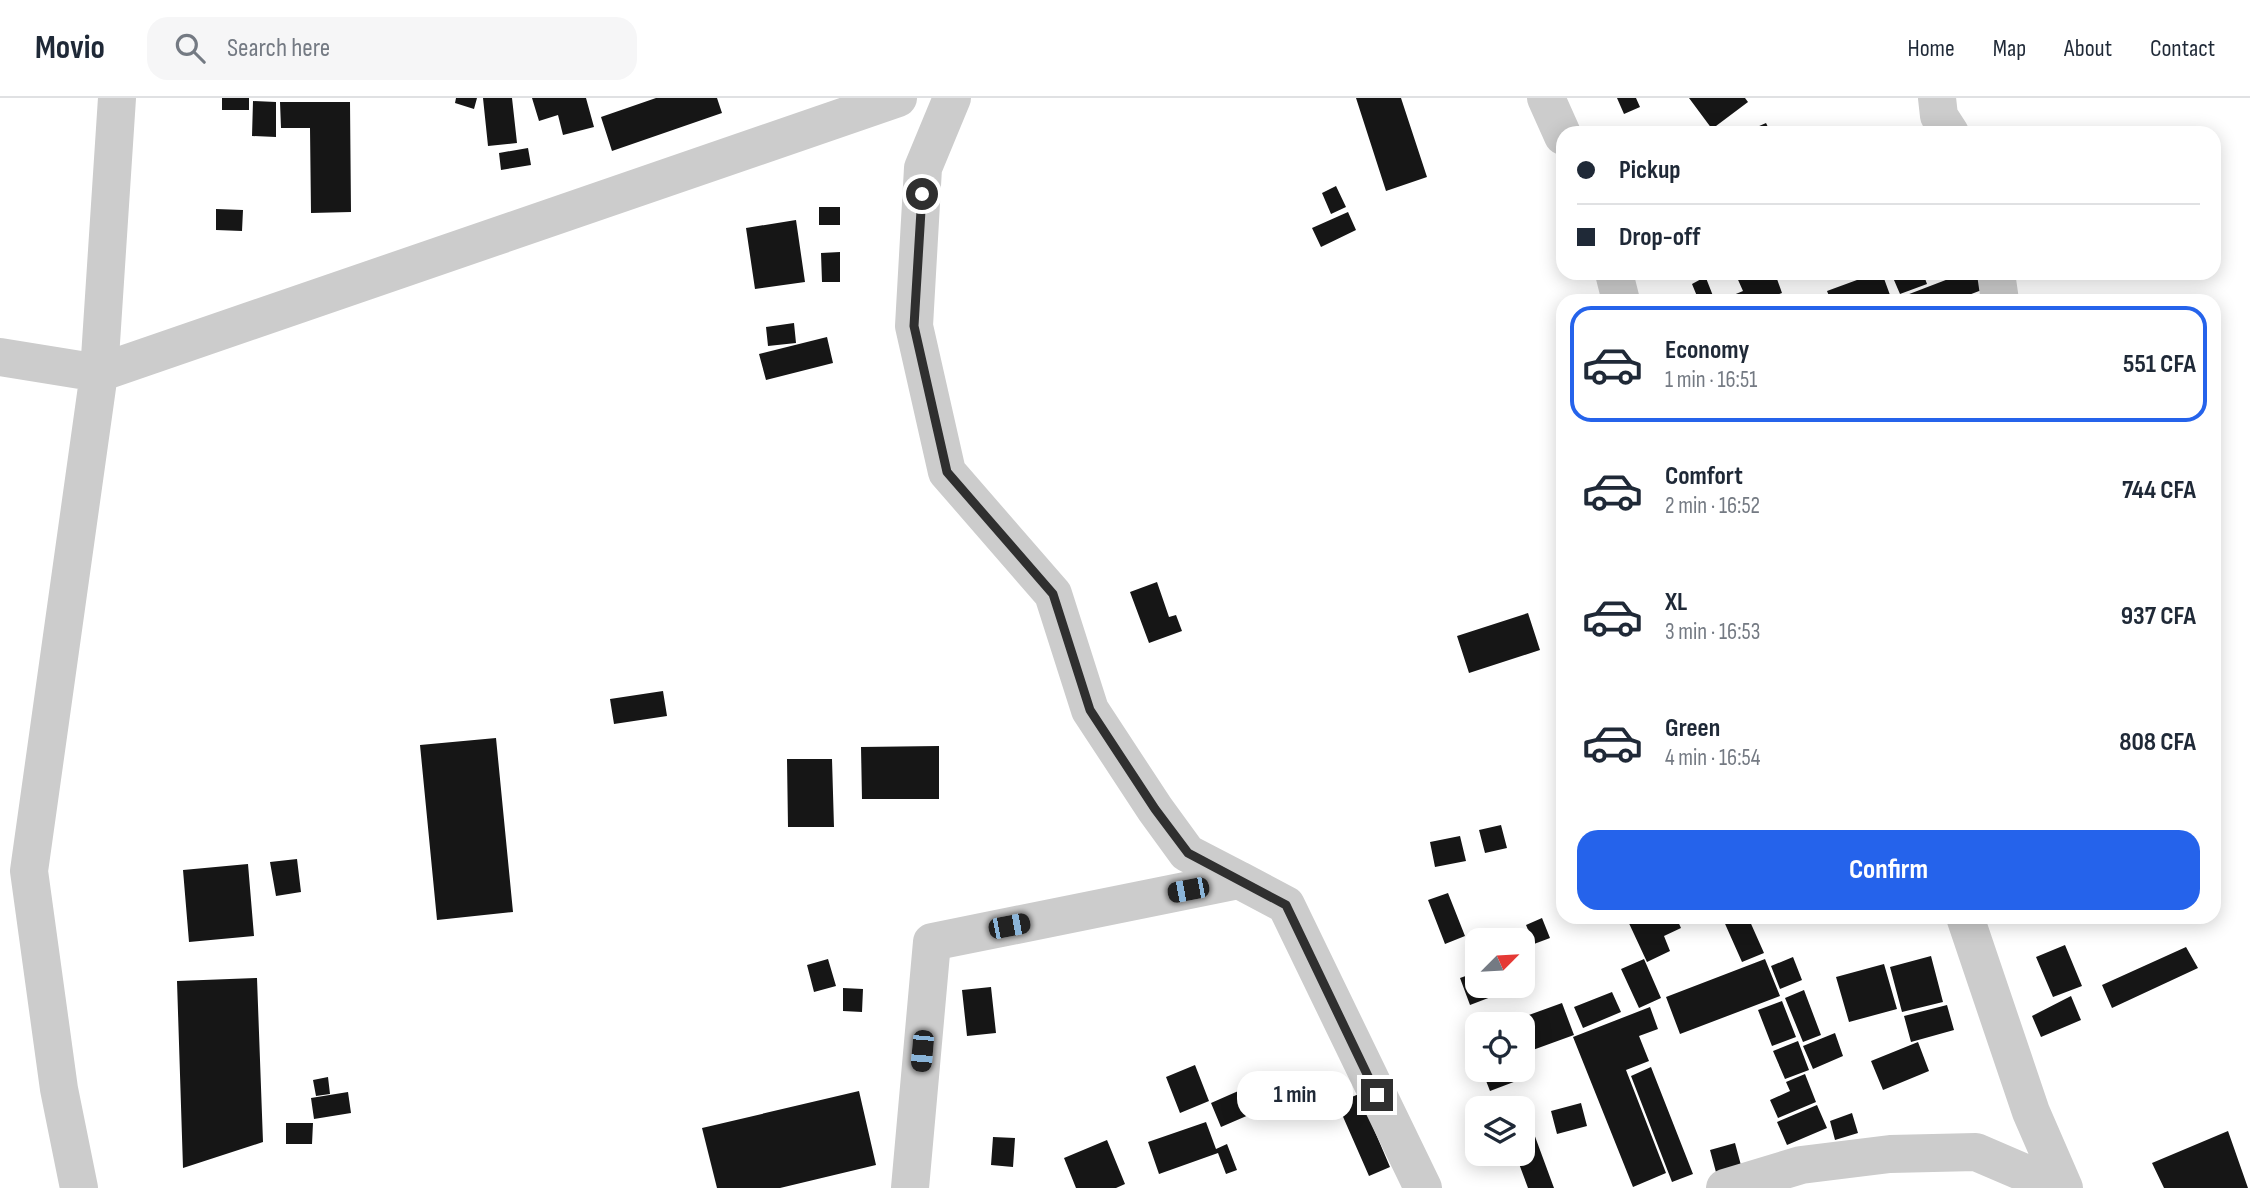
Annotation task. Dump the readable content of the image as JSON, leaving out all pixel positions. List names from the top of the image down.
{
  "north": "top right",
  "page": {
    "header": "Movio",
    "search": "Search here",
    "nav": [
      "Home",
      "Map",
      "About",
      "Contact"
    ],
    "banner": ["Pickup", "Drop-off"],
    "list": [
      {
        "name": "Economy",
        "note": "1 min · 16:51",
        "value": "551 CFA"
      },
      {
        "name": "Comfort",
        "note": "2 min · 16:52",
        "value": "744 CFA"
      },
      {
        "name": "XL",
        "note": "3 min · 16:53",
        "value": "937 CFA"
      },
      {
        "name": "Green",
        "note": "4 min · 16:54",
        "value": "808 CFA"
      }
    ],
    "buttons": "Confirm",
    "bubble": "1 min"
  }
}
